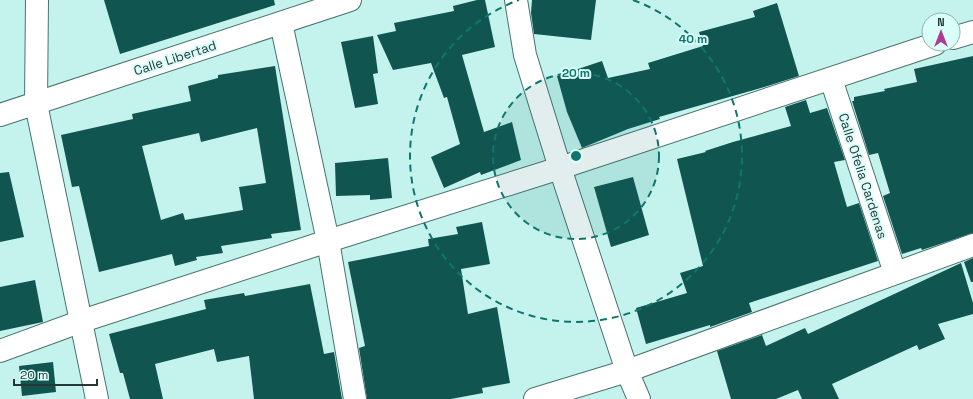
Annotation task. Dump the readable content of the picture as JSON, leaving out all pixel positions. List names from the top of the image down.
{
  "streets": {
    "street": ["Calle Libertad", "Calle Ofelia Cardenas"]
  },
  "scale_bar": "20 m",
  "north": "top",
  "rings": ["40 m", "20 m"]
}
